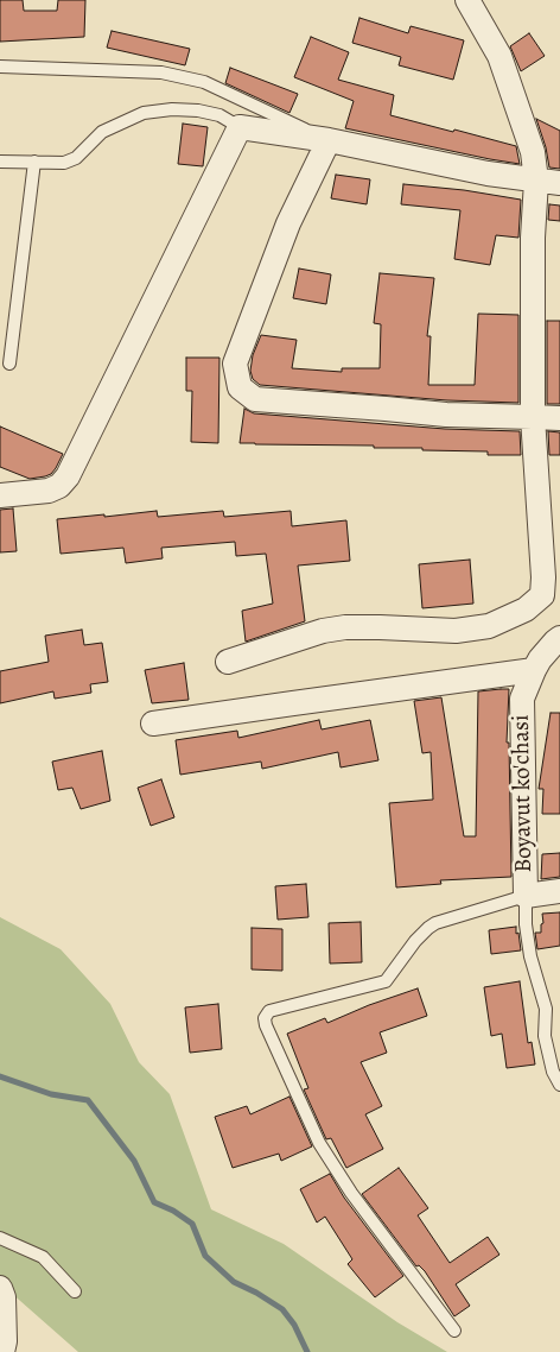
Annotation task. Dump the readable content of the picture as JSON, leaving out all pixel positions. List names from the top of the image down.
{
  "streets": {
    "street": ["Boyavut ko'chasi"]
  }
}
